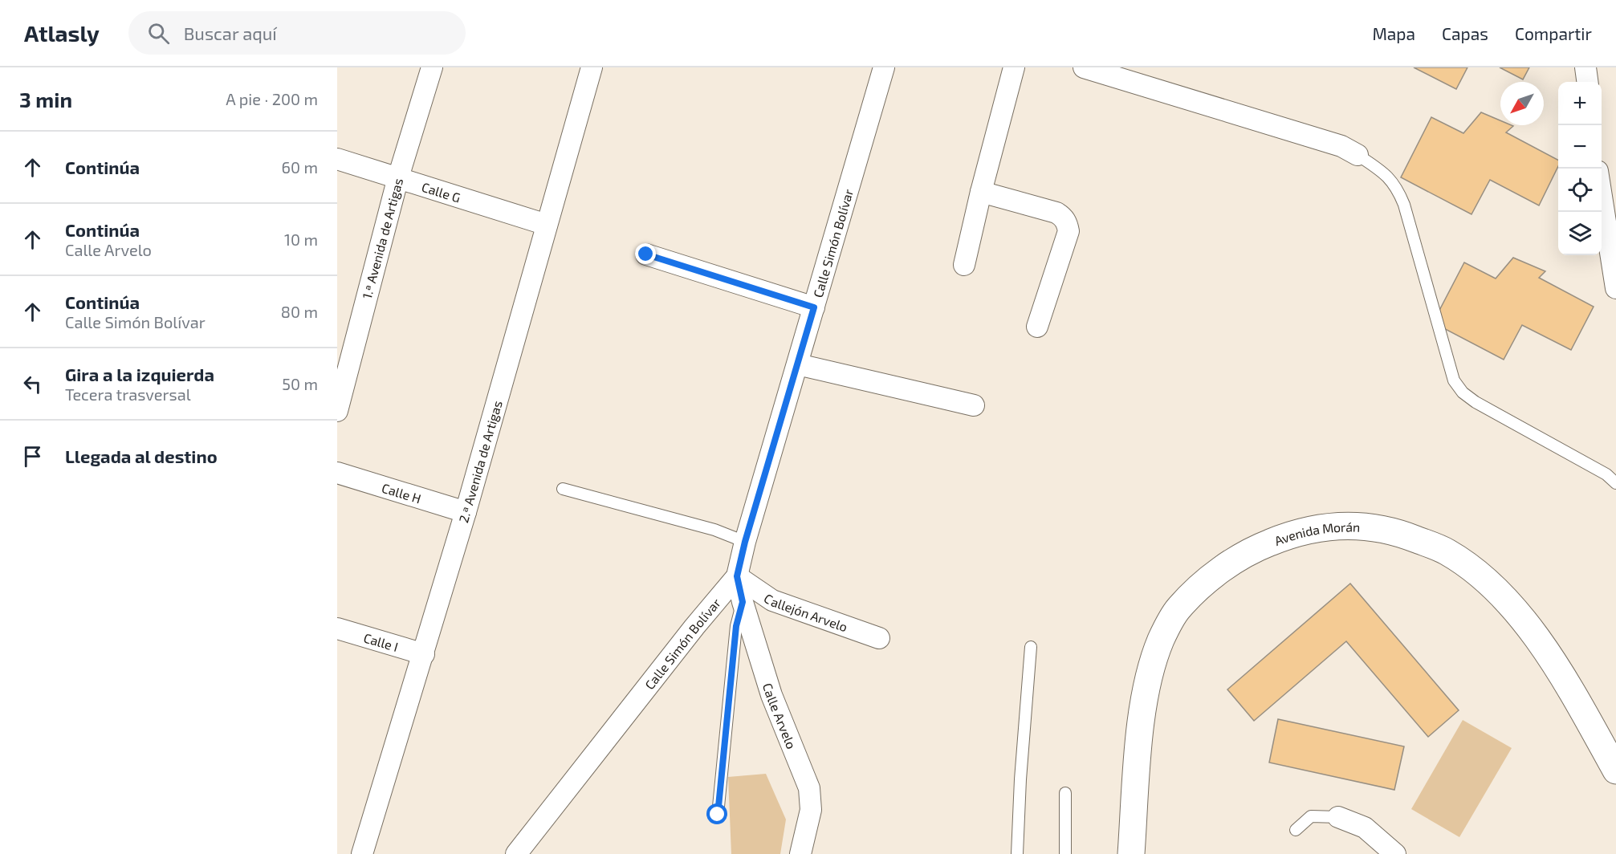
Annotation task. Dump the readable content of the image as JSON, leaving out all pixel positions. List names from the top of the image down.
{
  "streets": {
    "main road": ["Avenida Morán"],
    "street": [
      "Calle G",
      "1.ª Avenida de Artigas",
      "Calle Simón Bolívar",
      "2.ª Avenida de Artigas",
      "Calle H",
      "Callejón Arvelo",
      "Calle I",
      "Calle Arvelo"
    ]
  },
  "crossings": [
    ["Calle G", "1.ª Avenida de Artigas"],
    ["Calle G", "2.ª Avenida de Artigas"],
    ["Calle Simón Bolívar", "Callejón Arvelo"],
    ["Calle Simón Bolívar", "Calle Arvelo"],
    ["2.ª Avenida de Artigas", "Calle H"],
    ["2.ª Avenida de Artigas", "Calle I"],
    ["Callejón Arvelo", "Calle Arvelo"]
  ],
  "north": "bottom left",
  "page": {
    "header": "Atlasly",
    "search": "Buscar aquí",
    "nav": ["Mapa", "Capas", "Compartir"],
    "heading": ["3 min", "A pie · 200 m"],
    "map_buttons": ["+", "−"],
    "list": [
      ["Continúa", "60 m"],
      ["Continúa", "Calle Arvelo", "10 m"],
      ["Continúa", "Calle Simón Bolívar", "80 m"],
      ["Gira a la izquierda", "Tecera trasversal", "50 m"],
      "Llegada al destino"
    ]
  }
}
